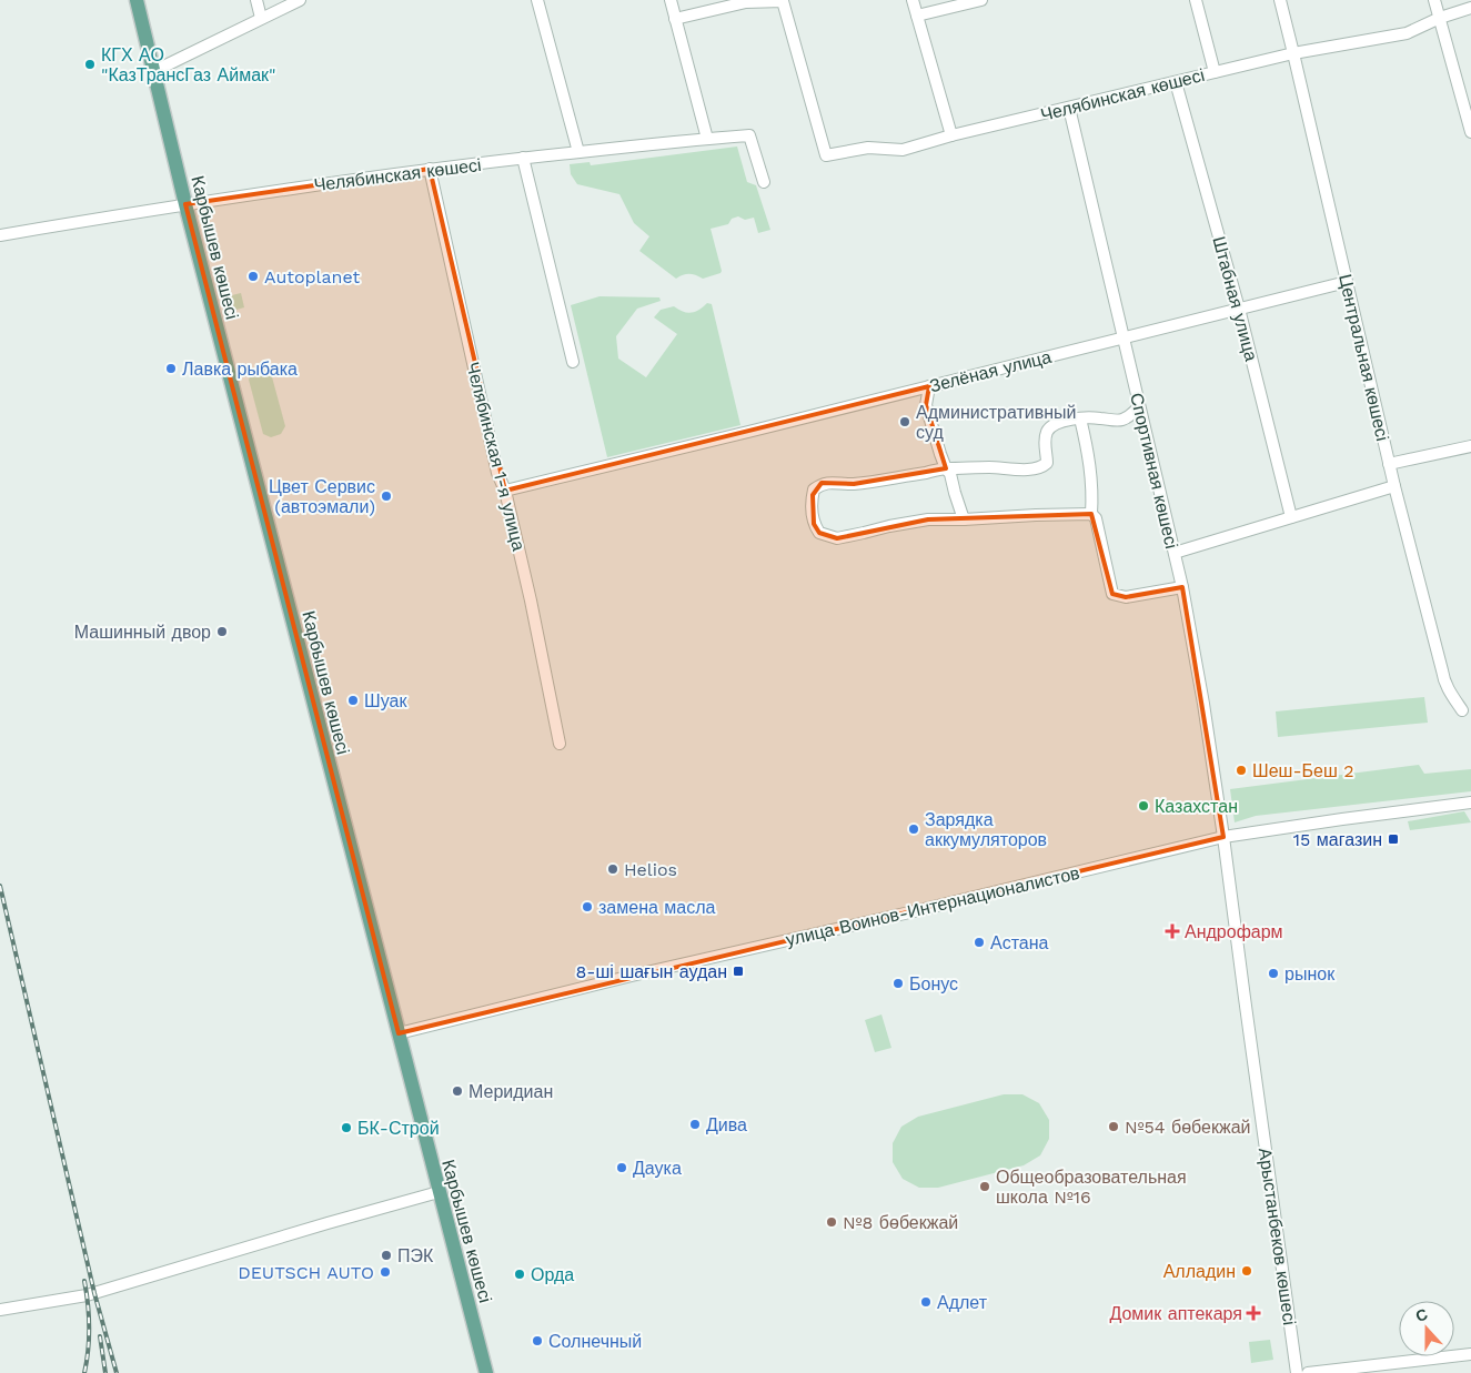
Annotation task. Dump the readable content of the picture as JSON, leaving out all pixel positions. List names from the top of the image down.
{
  "streets": {
    "main road": ["Карбышев көшесі"],
    "street": [
      "Челябинская көшесі",
      "Штабная улица",
      "Центральная көшесі",
      "Зелёная улица",
      "Челябинская 1-я улица",
      "Спортивная көшесі",
      "улица Воинов-Интернационалистов",
      "Арыстанбеков көшесі"
    ]
  },
  "crossings": [
    ["Челябинская көшесі", "Карбышев көшесі"],
    ["Челябинская көшесі", "Штабная улица"],
    ["Челябинская көшесі", "Центральная көшесі"],
    ["Челябинская көшесі", "Челябинская 1-я улица"],
    ["Челябинская көшесі", "Спортивная көшесі"],
    ["Карбышев көшесі", "улица Воинов-Интернационалистов"],
    ["Штабная улица", "Зелёная улица"],
    ["Центральная көшесі", "Зелёная улица"],
    ["Зелёная улица", "Челябинская 1-я улица"],
    ["Зелёная улица", "Спортивная көшесі"],
    ["Спортивная көшесі", "улица Воинов-Интернационалистов"],
    ["Спортивная көшесі", "Арыстанбеков көшесі"],
    ["улица Воинов-Интернационалистов", "Арыстанбеков көшесі"]
  ],
  "places": {
    "other": [
      "КГХ АО \"КазТрансГаз Аймак\"",
      "Autoplanet",
      "Лавка рыбака",
      "Административный суд",
      "Цвет Сервис (автоэмали)",
      "Машинный двор",
      "Шуак",
      "Шеш-Беш 2",
      "Казахстан",
      "Зарядка аккумуляторов",
      "Helios",
      "замена масла",
      "Астана",
      "рынок",
      "Бонус",
      "Меридиан",
      "Дива",
      "№54 бөбекжай",
      "БК-Строй",
      "Даука",
      "Общеобразовательная школа №16",
      "№8 бөбекжай",
      "ПЭК",
      "Алладин",
      "DEUTSCH AUTO",
      "Орда",
      "Адлет",
      "Солнечный"
    ],
    "transit": ["15 магазин", "8-ші шағын аудан"],
    "health": ["Андрофарм", "Домик аптекаря"]
  },
  "north": "top"
}
